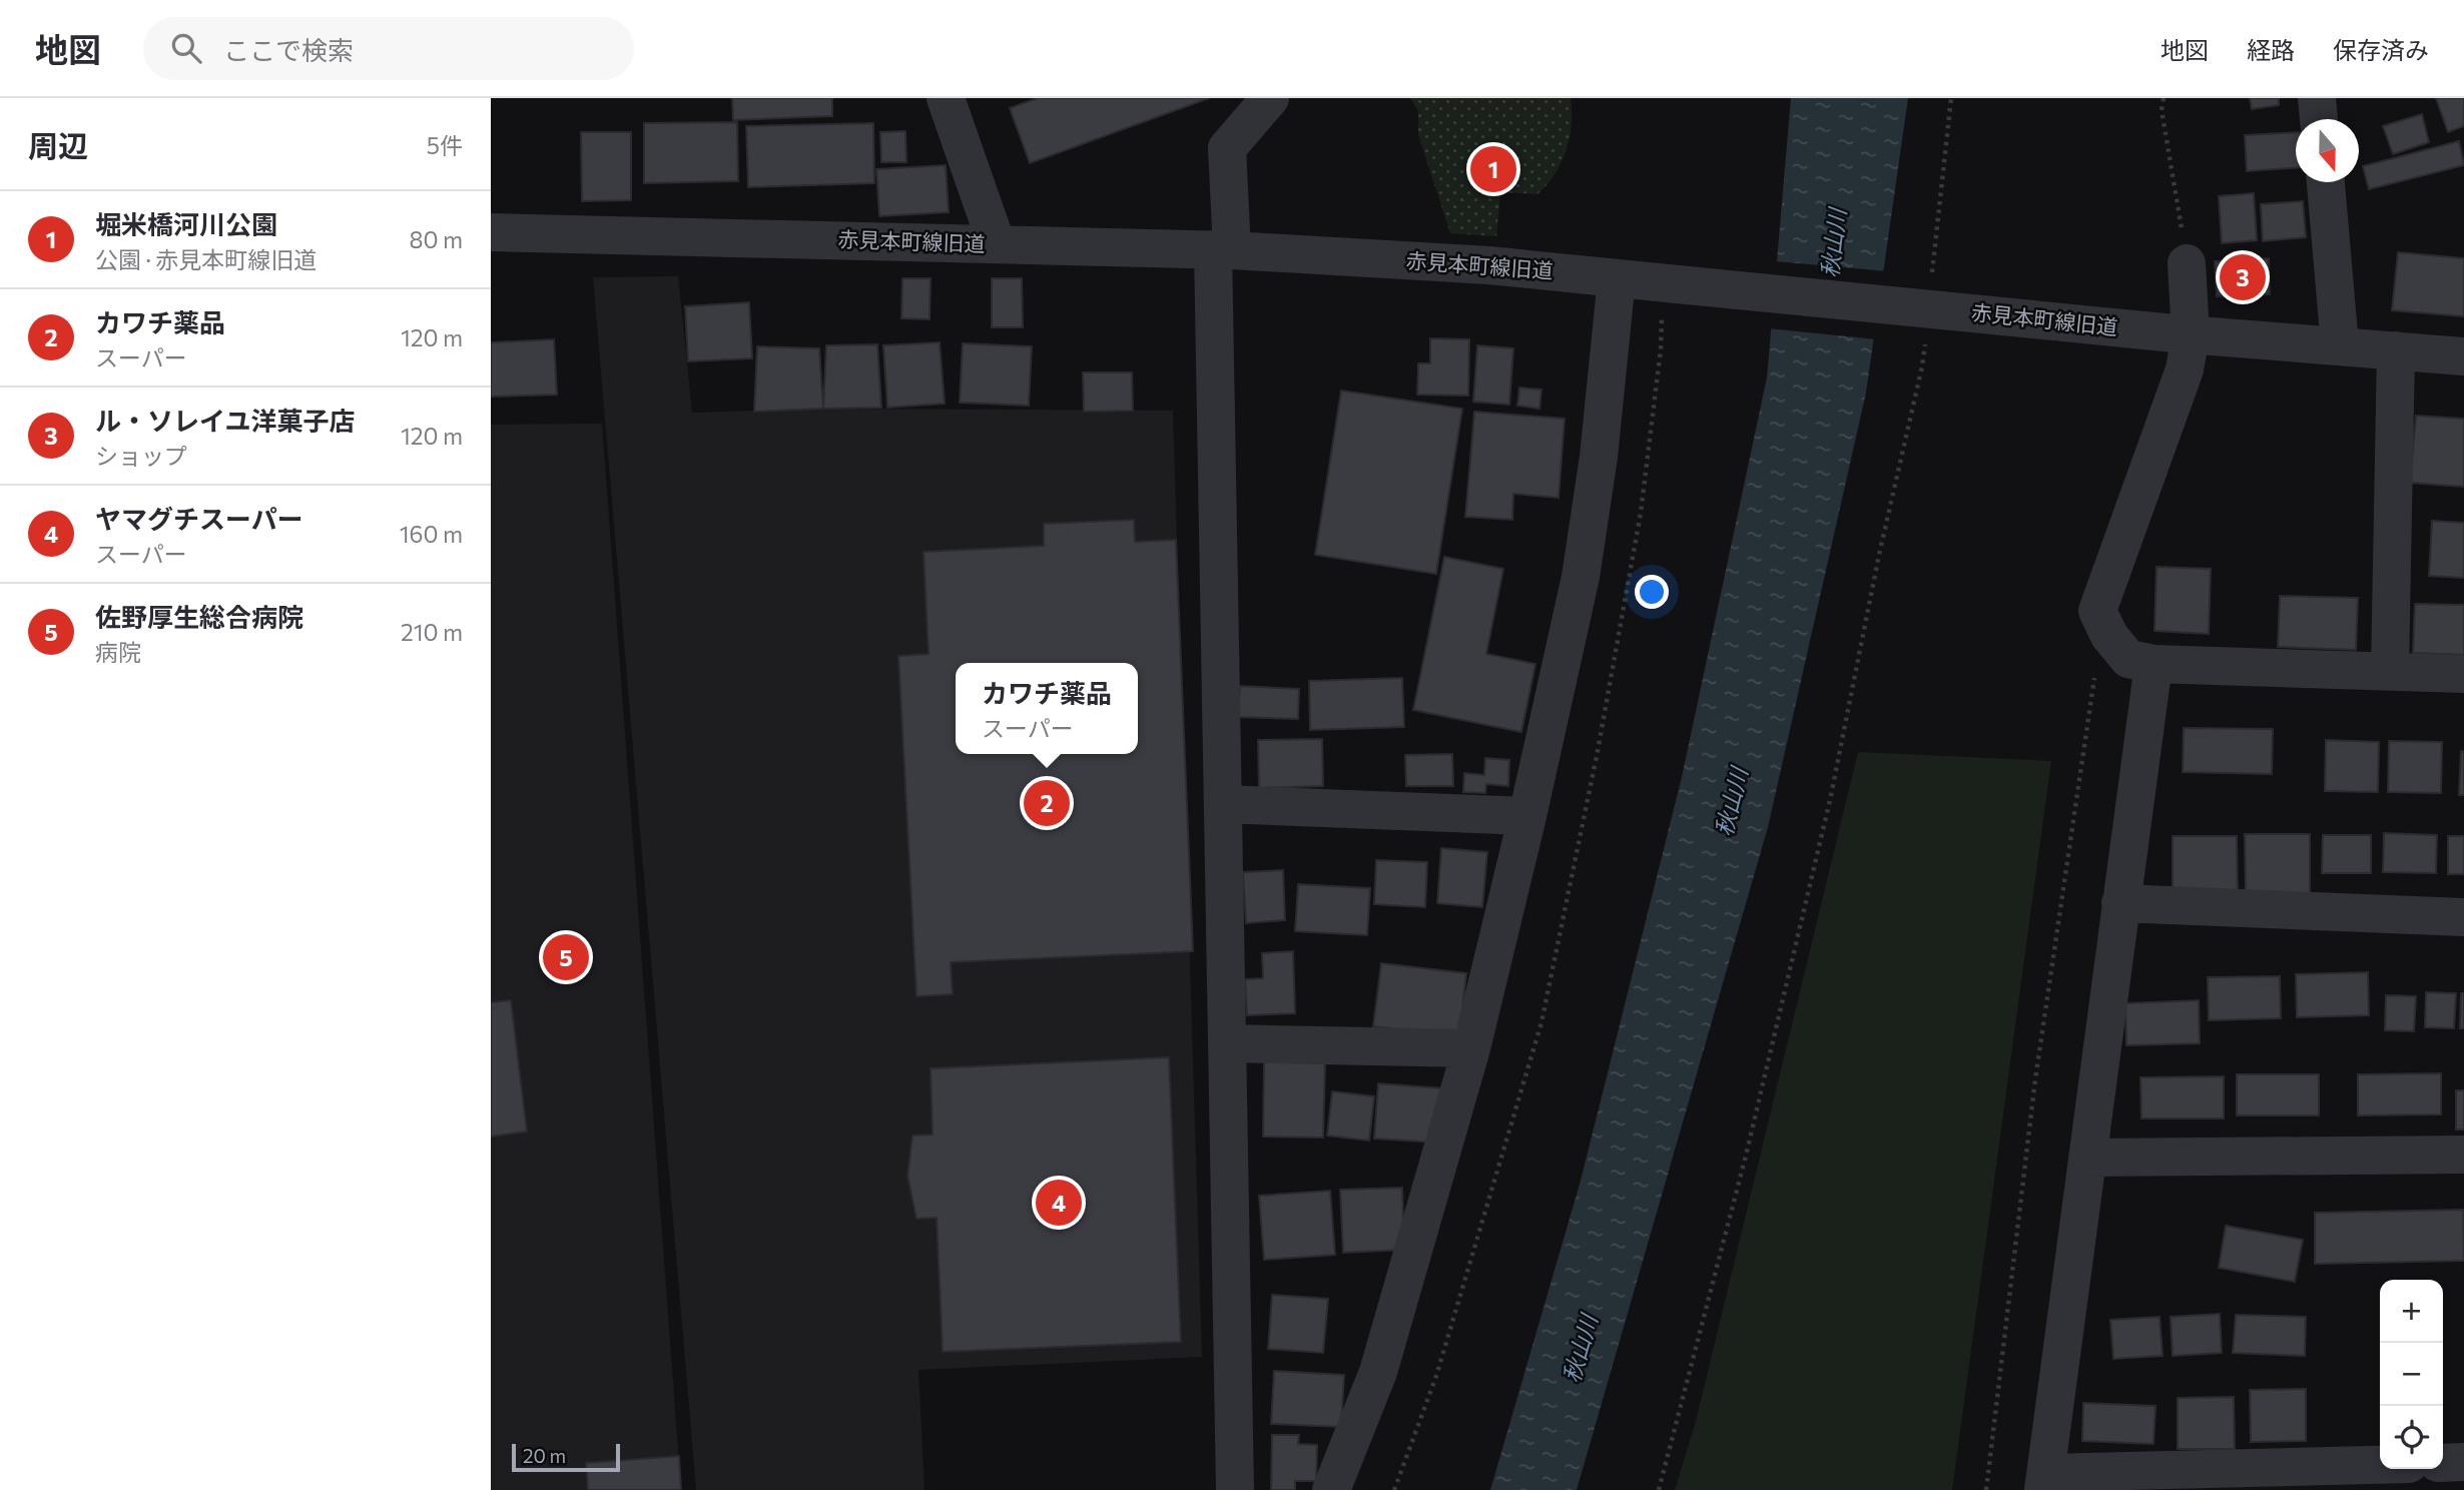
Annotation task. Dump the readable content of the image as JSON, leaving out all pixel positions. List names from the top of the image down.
{
  "streets": {
    "street": ["赤見本町線旧道"]
  },
  "water": ["秋山川"],
  "scale_bar": "20 m",
  "north": "bottom",
  "page": {
    "header": "地図",
    "search": "ここで検索",
    "nav": ["地図", "経路", "保存済み"],
    "heading": ["周辺", "5件"],
    "pins": [
      "1",
      "3",
      "2",
      "5",
      "4"
    ],
    "list": [
      {
        "mark": "1",
        "name": "堀米橋河川公園",
        "note": "公園 · 赤見本町線旧道",
        "value": "80 m"
      },
      {
        "mark": "2",
        "name": "カワチ薬品",
        "note": "スーパー",
        "value": "120 m"
      },
      {
        "mark": "3",
        "name": "ル・ソレイユ洋菓子店",
        "note": "ショップ",
        "value": "120 m"
      },
      {
        "mark": "4",
        "name": "ヤマグチスーパー",
        "note": "スーパー",
        "value": "160 m"
      },
      {
        "mark": "5",
        "name": "佐野厚生総合病院",
        "note": "病院",
        "value": "210 m"
      }
    ],
    "popup": ["カワチ薬品", "スーパー"],
    "map_buttons": ["+", "−"],
    "scale": "20 m"
  }
}
